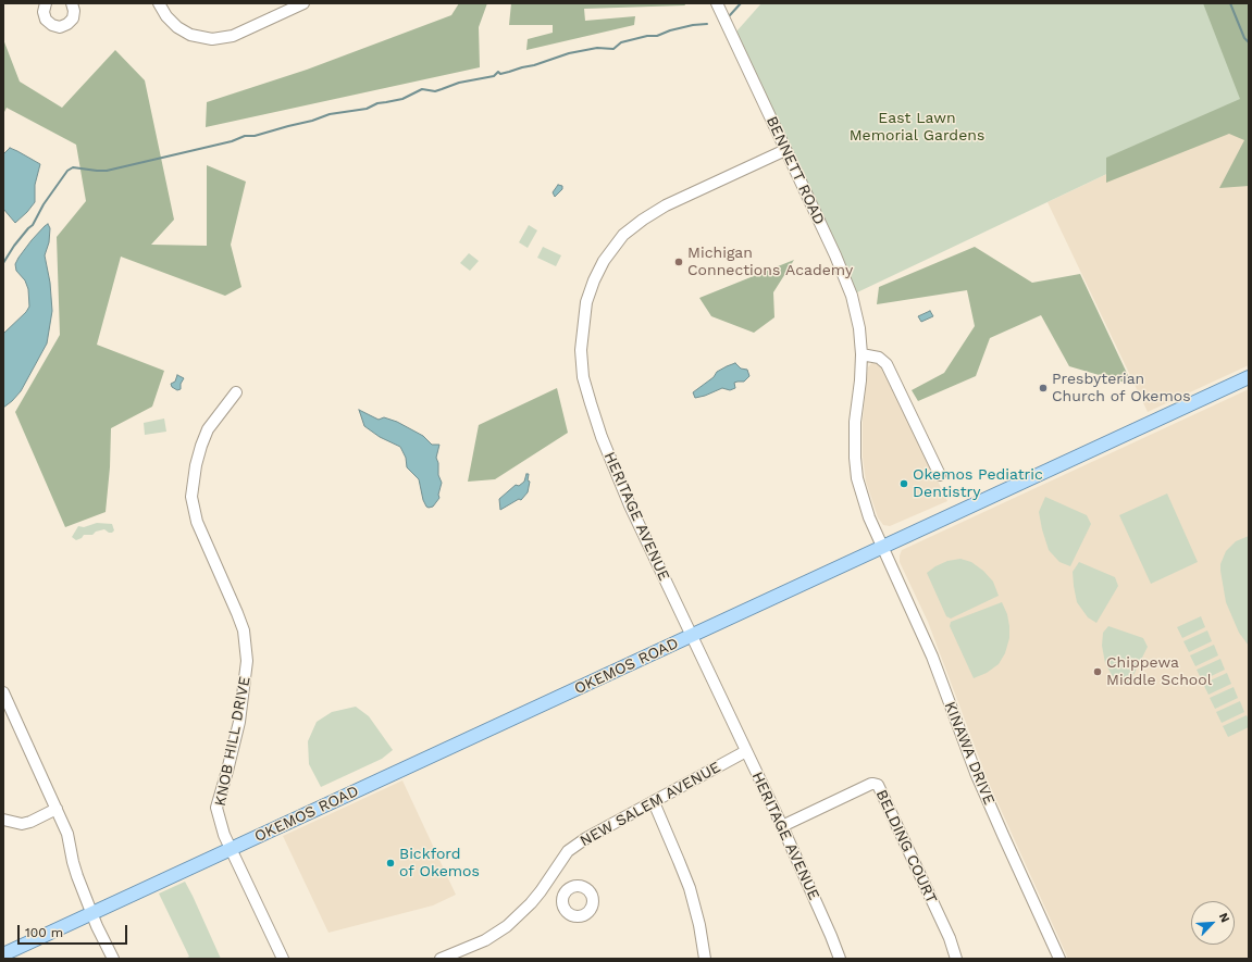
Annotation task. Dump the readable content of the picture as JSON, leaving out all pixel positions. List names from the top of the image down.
{
  "streets": {
    "main road": ["OKEMOS ROAD"],
    "street": [
      "BENNETT ROAD",
      "HERITAGE AVENUE",
      "KNOB HILL DRIVE",
      "KINAWA DRIVE",
      "NEW SALEM AVENUE",
      "BELDING COURT"
    ]
  },
  "crossings": [
    ["BENNETT ROAD", "HERITAGE AVENUE"],
    ["BENNETT ROAD", "OKEMOS ROAD"],
    ["BENNETT ROAD", "KINAWA DRIVE"],
    ["HERITAGE AVENUE", "OKEMOS ROAD"],
    ["HERITAGE AVENUE", "NEW SALEM AVENUE"],
    ["HERITAGE AVENUE", "BELDING COURT"],
    ["OKEMOS ROAD", "KNOB HILL DRIVE"],
    ["OKEMOS ROAD", "KINAWA DRIVE"]
  ],
  "parks": ["East Lawn Memorial Gardens"],
  "places": [
    "Michigan Connections Academy",
    "Presbyterian Church of Okemos",
    "Okemos Pediatric Dentistry",
    "Chippewa Middle School",
    "Bickford of Okemos"
  ],
  "scale_bar": "100 m",
  "north": "top right"
}
